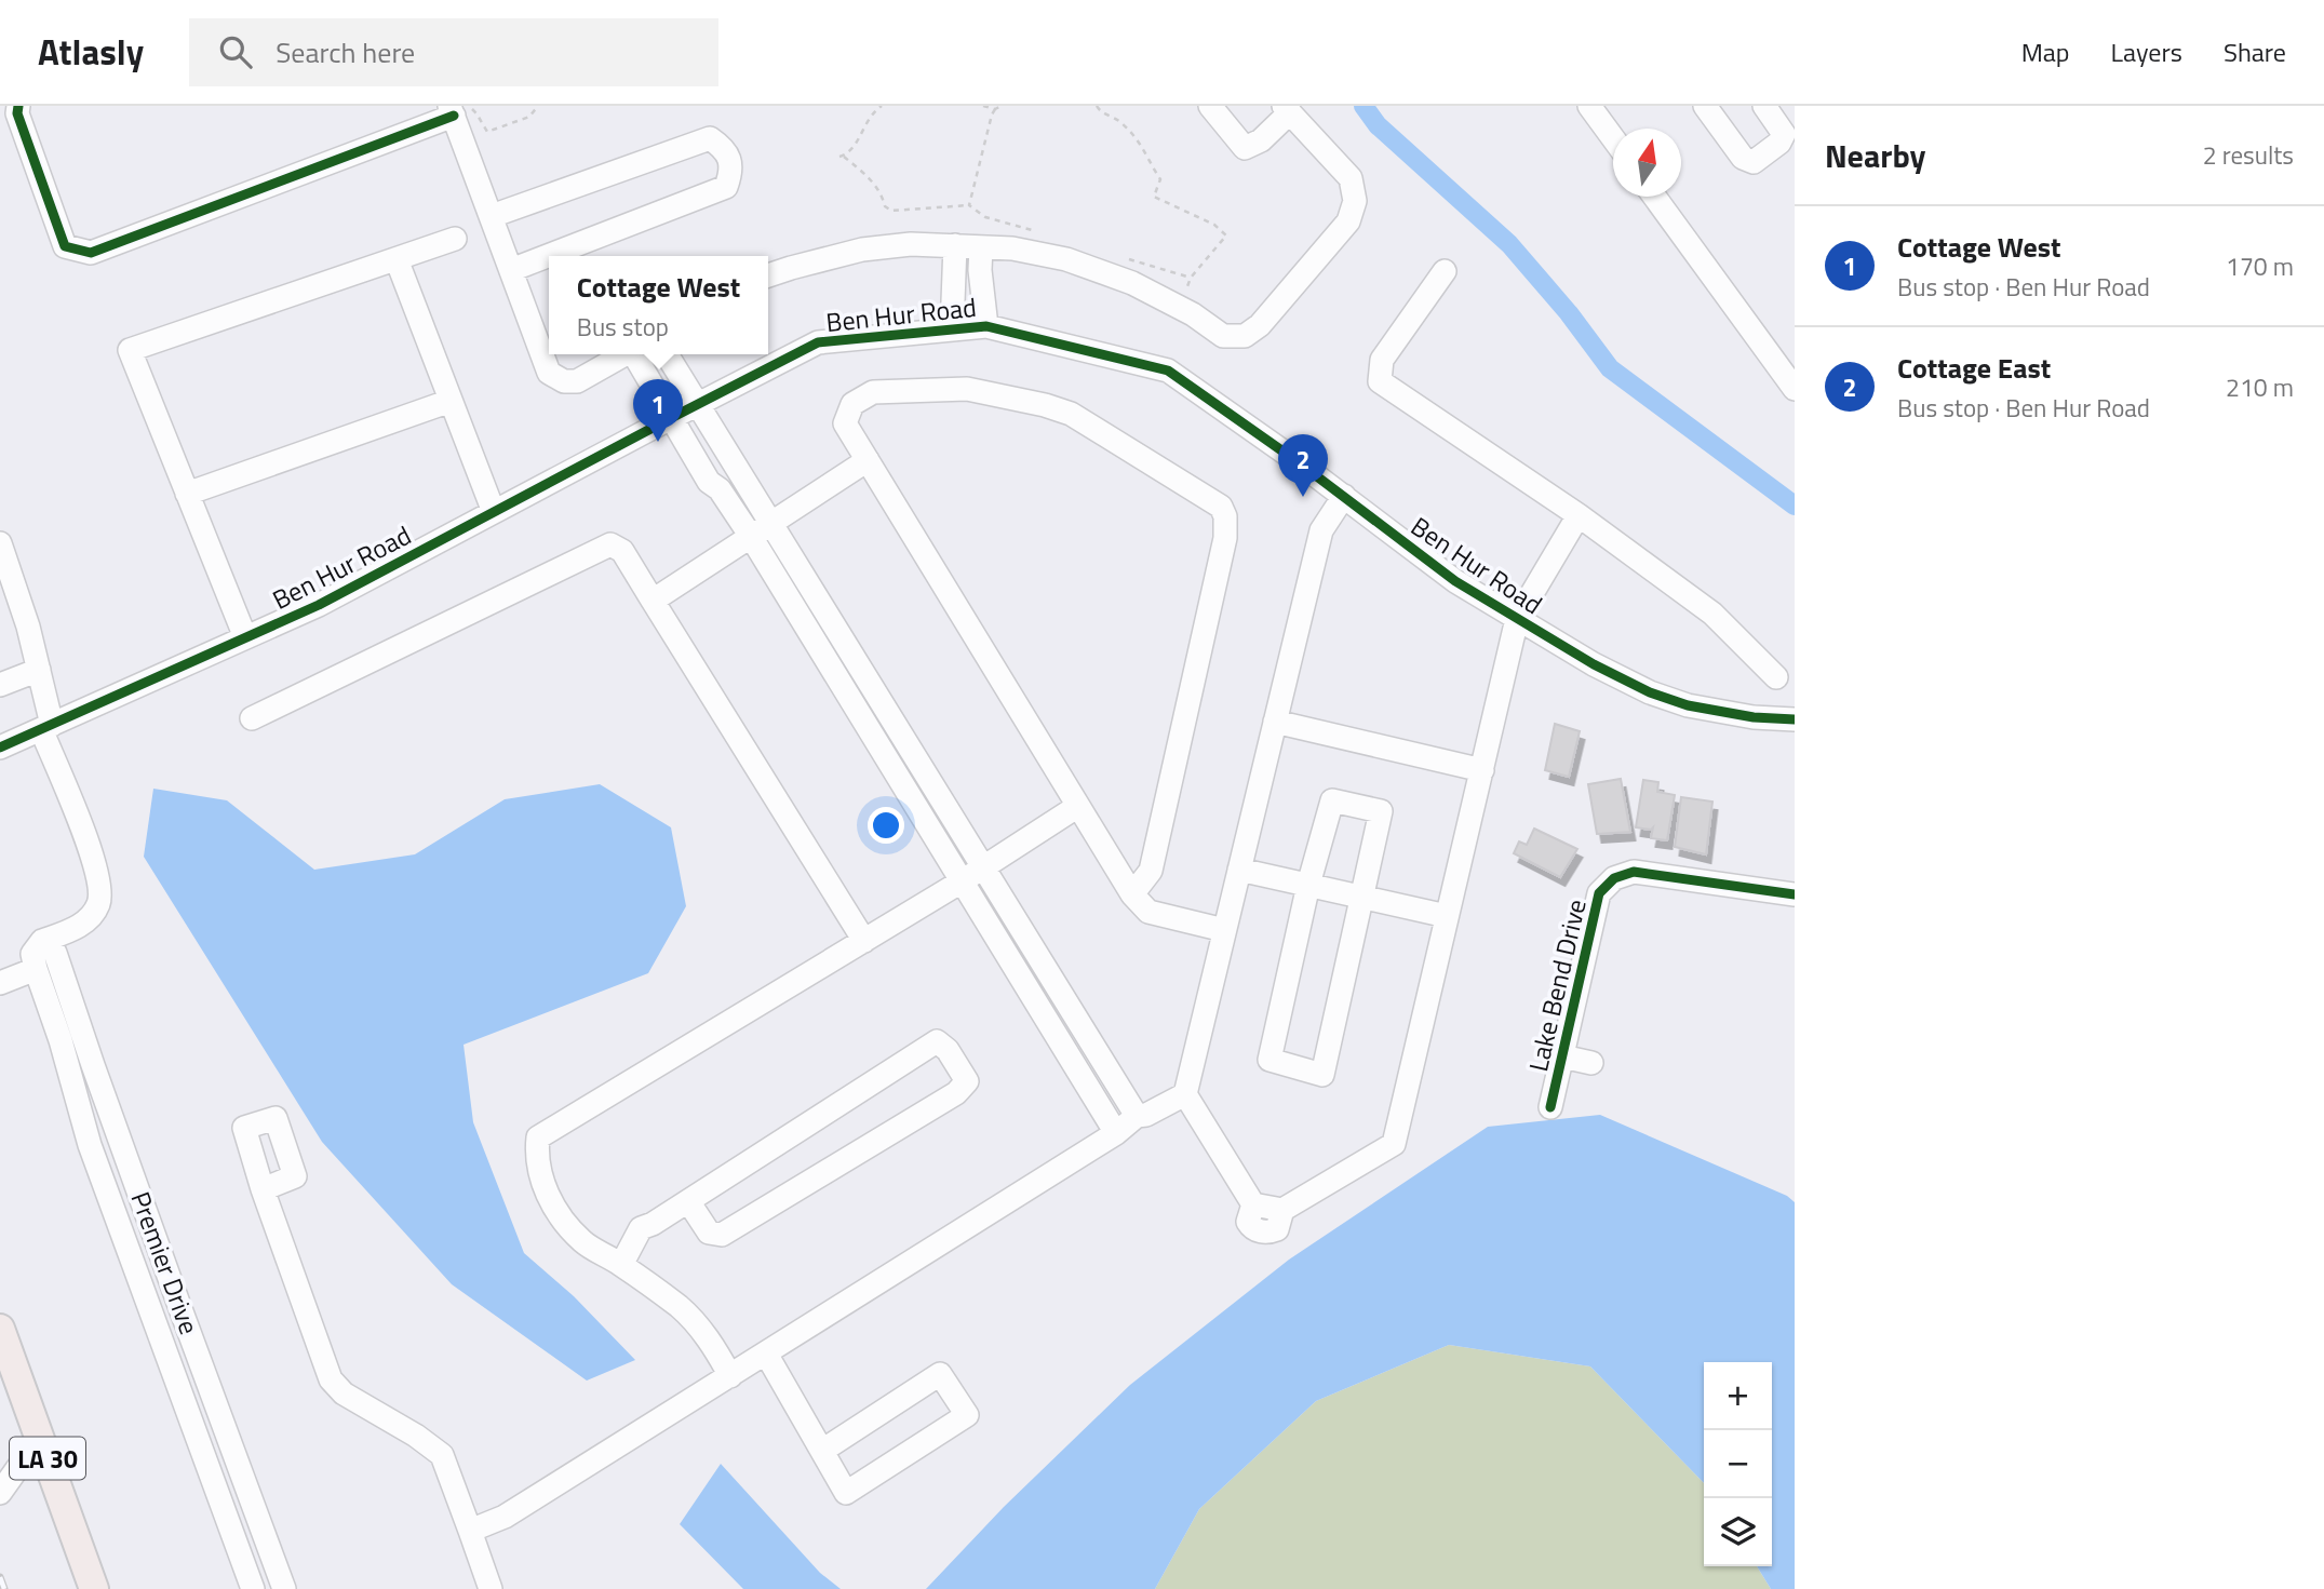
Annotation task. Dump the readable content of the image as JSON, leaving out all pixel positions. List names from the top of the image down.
{
  "streets": {
    "main road": ["LA 30"],
    "street": ["Ben Hur Road", "Lake Bend Drive", "Premier Drive"]
  },
  "north": "top",
  "page": {
    "header": "Atlasly",
    "search": "Search here",
    "nav": ["Map", "Layers", "Share"],
    "heading": ["Nearby", "2 results"],
    "list": [
      {
        "mark": "1",
        "name": "Cottage West",
        "note": "Bus stop · Ben Hur Road",
        "value": "170 m"
      },
      {
        "mark": "2",
        "name": "Cottage East",
        "note": "Bus stop · Ben Hur Road",
        "value": "210 m"
      }
    ],
    "popup": ["Cottage West", "Bus stop"],
    "pins": ["1", "2"],
    "map_buttons": ["+", "−"]
  }
}
